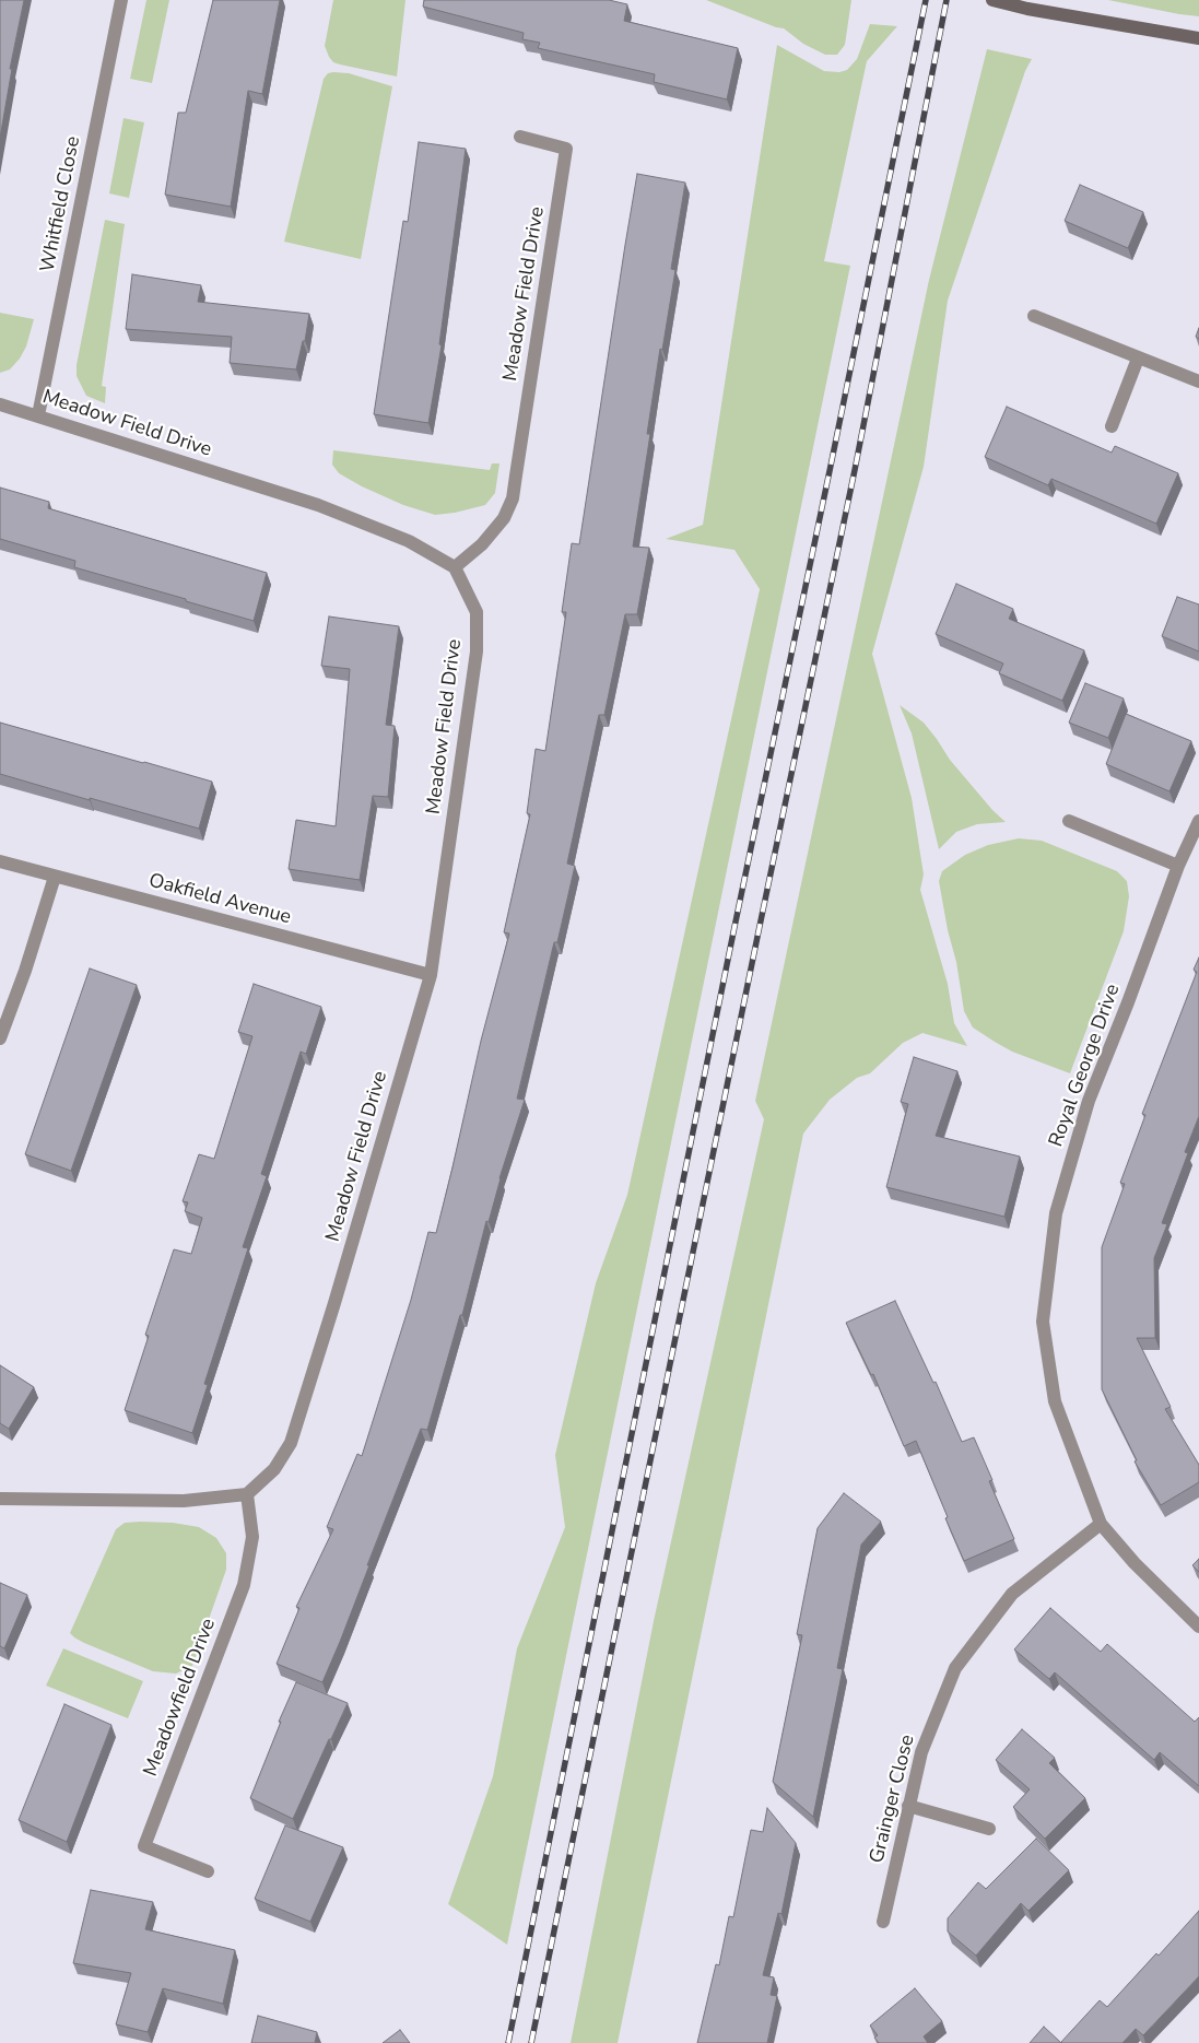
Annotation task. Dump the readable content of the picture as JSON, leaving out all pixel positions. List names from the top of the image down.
{
  "streets": {
    "street": [
      "Whitfield Close",
      "Meadow Field Drive",
      "Oakfield Avenue",
      "Royal George Drive",
      "Meadowfield Drive",
      "Grainger Close"
    ]
  },
  "crossings": [
    ["Whitfield Close", "Meadow Field Drive"],
    ["Meadow Field Drive", "Oakfield Avenue"],
    ["Meadow Field Drive", "Meadowfield Drive"],
    ["Royal George Drive", "Grainger Close"]
  ]
}
